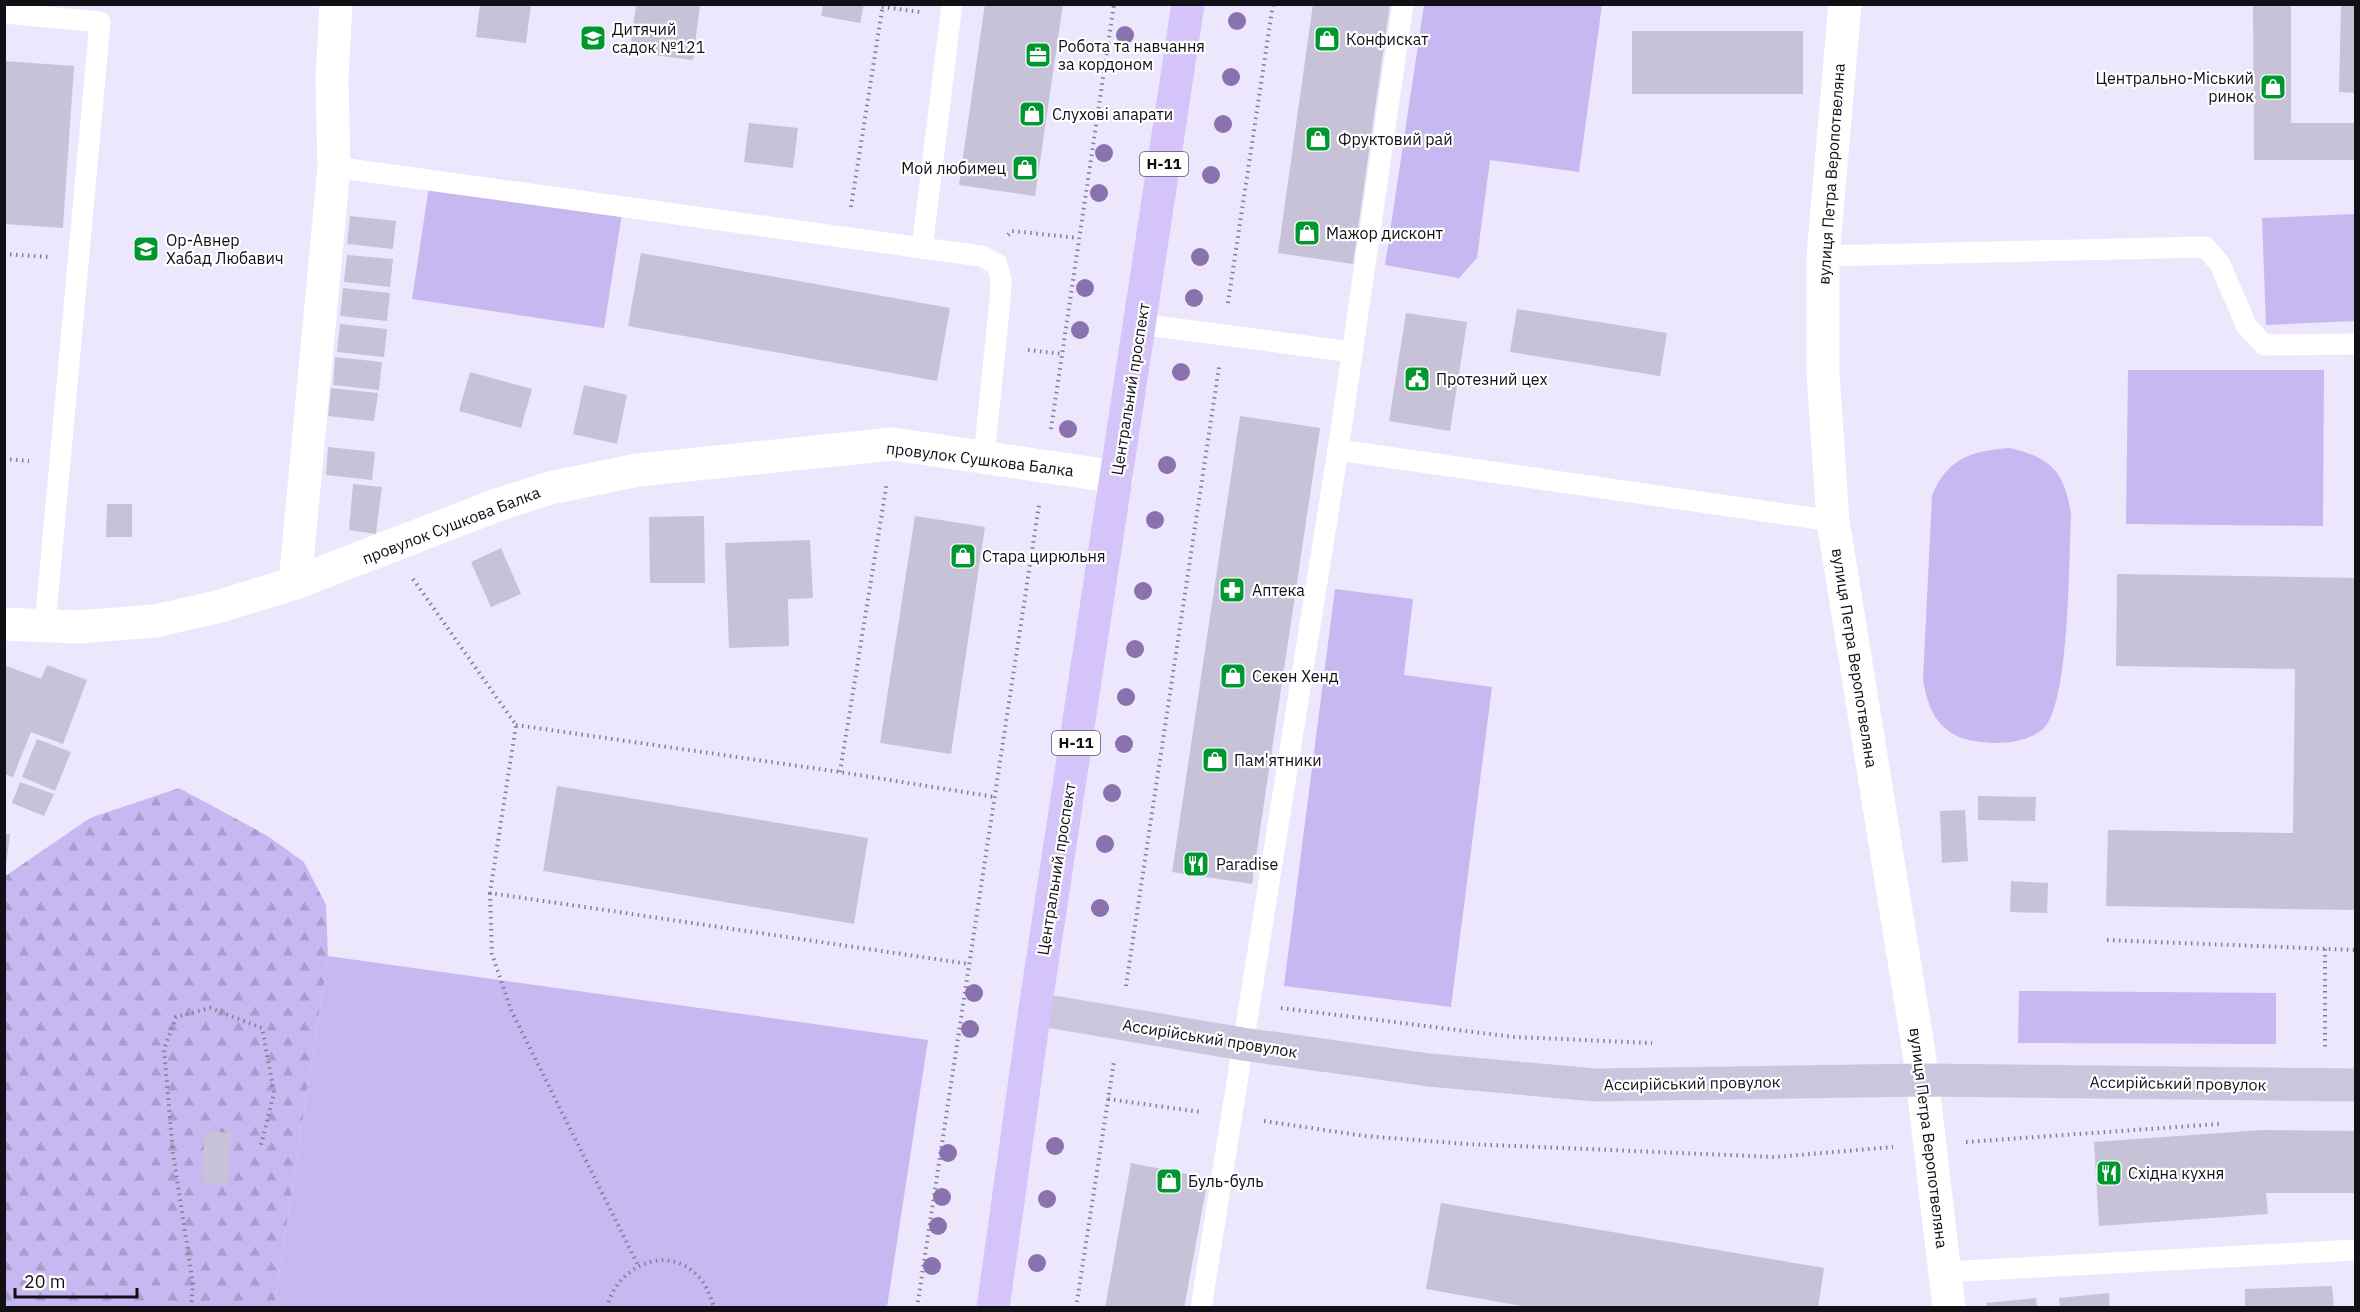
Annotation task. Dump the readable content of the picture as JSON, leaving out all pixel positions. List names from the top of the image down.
{
  "streets": {
    "main road": ["Н-11", "Центральний проспект"],
    "street": ["вулиця Петра Веропотвеляна", "провулок Сушкова Балка", "Ассирійський провулок"]
  },
  "crossings": [
    ["вулиця Петра Веропотвеляна", "Ассирійський провулок"],
    ["Центральний проспект", "провулок Сушкова Балка"],
    ["Центральний проспект", "Ассирійський провулок"]
  ],
  "places": {
    "school or university": ["Дитячий садок №121", "Ор-Авнер Хабад Любавич"],
    "shop": [
      "Конфискат",
      "Центрально-Міський ринок",
      "Слухові апарати",
      "Фруктовий рай",
      "Мой любимец",
      "Мажор дисконт",
      "Стара цирюльня",
      "Секен Хенд",
      "Пам'ятники",
      "Буль-буль"
    ],
    "office": ["Робота та навчання за кордоном"],
    "public building": ["Протезний цех"],
    "pharmacy": ["Аптека"],
    "restaurant": ["Paradise", "Східна кухня"]
  },
  "scale_bar": "20 m"
}
